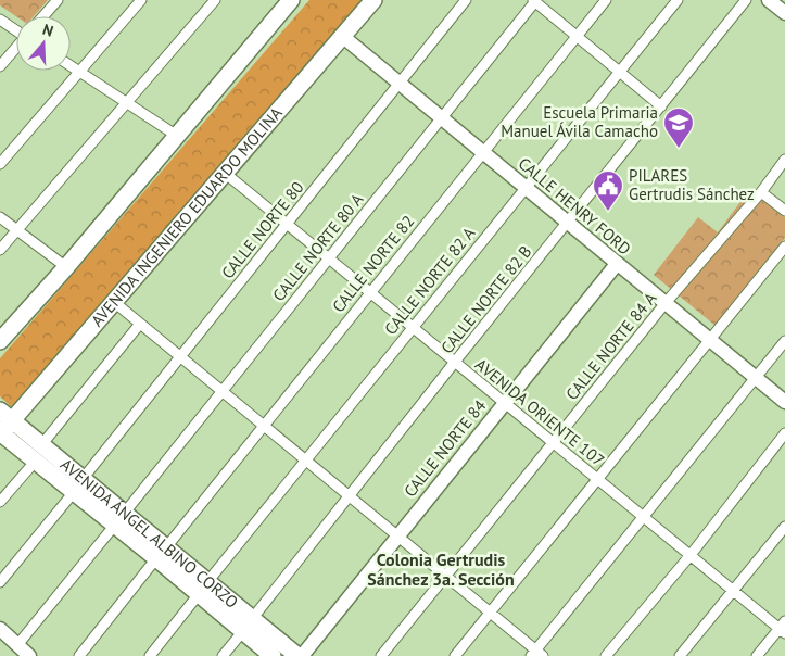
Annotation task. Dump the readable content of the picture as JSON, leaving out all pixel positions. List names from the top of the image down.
{
  "streets": {
    "main road": ["AVENIDA INGENIERO EDUARDO MOLINA", "AVENIDA ÁNGEL ALBINO CORZO"],
    "street": [
      "CALLE HENRY FORD",
      "CALLE NORTE 80",
      "CALLE NORTE 80 A",
      "CALLE NORTE 82",
      "CALLE NORTE 82 A",
      "CALLE NORTE 82 B",
      "CALLE NORTE 84 A",
      "AVENIDA ORIENTE 107",
      "CALLE NORTE 84"
    ]
  },
  "crossings": [
    ["CALLE HENRY FORD", "AVENIDA INGENIERO EDUARDO MOLINA"],
    ["CALLE HENRY FORD", "CALLE NORTE 80"],
    ["CALLE HENRY FORD", "CALLE NORTE 80 A"],
    ["CALLE HENRY FORD", "CALLE NORTE 82"],
    ["CALLE HENRY FORD", "CALLE NORTE 82 A"],
    ["CALLE HENRY FORD", "CALLE NORTE 82 B"],
    ["CALLE HENRY FORD", "CALLE NORTE 84 A"],
    ["CALLE HENRY FORD", "CALLE NORTE 84"],
    ["AVENIDA INGENIERO EDUARDO MOLINA", "AVENIDA ORIENTE 107"],
    ["AVENIDA INGENIERO EDUARDO MOLINA", "AVENIDA ÁNGEL ALBINO CORZO"],
    ["CALLE NORTE 80", "AVENIDA ORIENTE 107"],
    ["CALLE NORTE 80", "AVENIDA ÁNGEL ALBINO CORZO"],
    ["CALLE NORTE 80 A", "AVENIDA ORIENTE 107"],
    ["CALLE NORTE 80 A", "AVENIDA ÁNGEL ALBINO CORZO"],
    ["CALLE NORTE 82", "AVENIDA ORIENTE 107"],
    ["CALLE NORTE 82", "AVENIDA ÁNGEL ALBINO CORZO"],
    ["CALLE NORTE 82 A", "AVENIDA ORIENTE 107"],
    ["CALLE NORTE 82 A", "AVENIDA ÁNGEL ALBINO CORZO"],
    ["CALLE NORTE 82 B", "AVENIDA ORIENTE 107"],
    ["CALLE NORTE 82 B", "AVENIDA ÁNGEL ALBINO CORZO"],
    ["CALLE NORTE 84 A", "AVENIDA ORIENTE 107"],
    ["AVENIDA ORIENTE 107", "CALLE NORTE 84"]
  ],
  "districts": ["Colonia Gertrudis Sánchez 3a. Sección"],
  "places": {
    "school or university": ["Escuela Primaria Manuel Ávila Camacho"],
    "public building": ["PILARES Gertrudis Sánchez"]
  },
  "north": "top"
}
